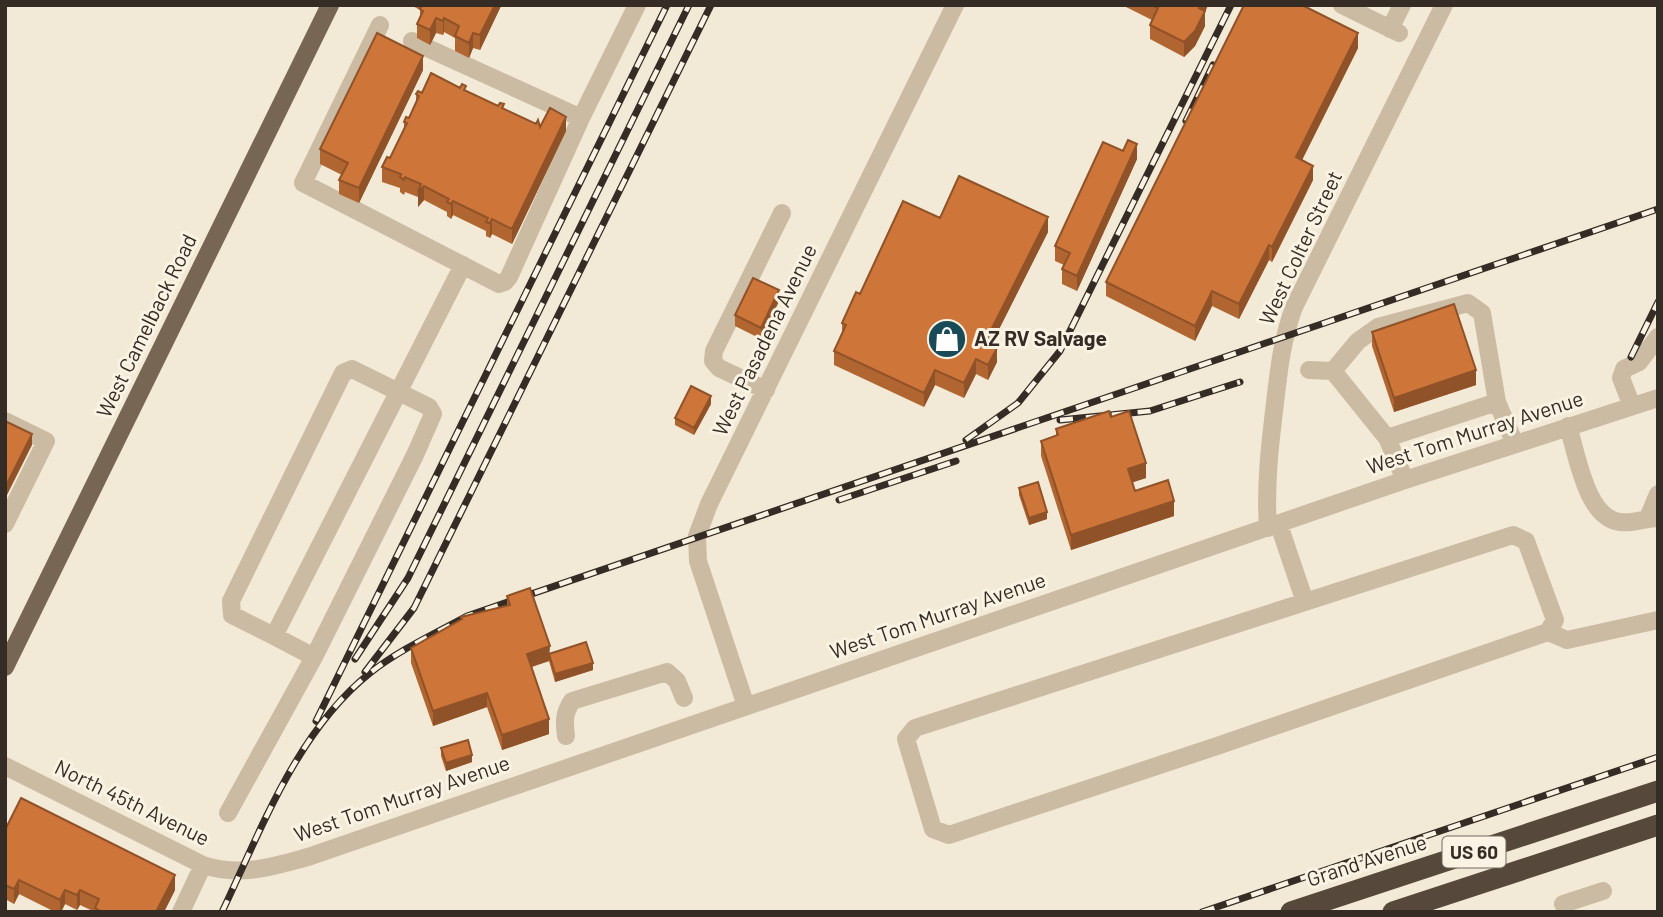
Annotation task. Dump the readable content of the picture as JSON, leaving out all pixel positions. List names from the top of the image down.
{
  "streets": {
    "highway": ["US 60", "Grand Avenue"],
    "main road": ["West Camelback Road"],
    "street": [
      "West Colter Street",
      "West Pasadena Avenue",
      "West Tom Murray Avenue",
      "North 45th Avenue"
    ]
  },
  "crossings": [
    ["West Colter Street", "West Tom Murray Avenue"],
    ["West Pasadena Avenue", "West Tom Murray Avenue"],
    ["West Tom Murray Avenue", "North 45th Avenue"]
  ],
  "places": {
    "shop": ["AZ RV Salvage"]
  }
}
